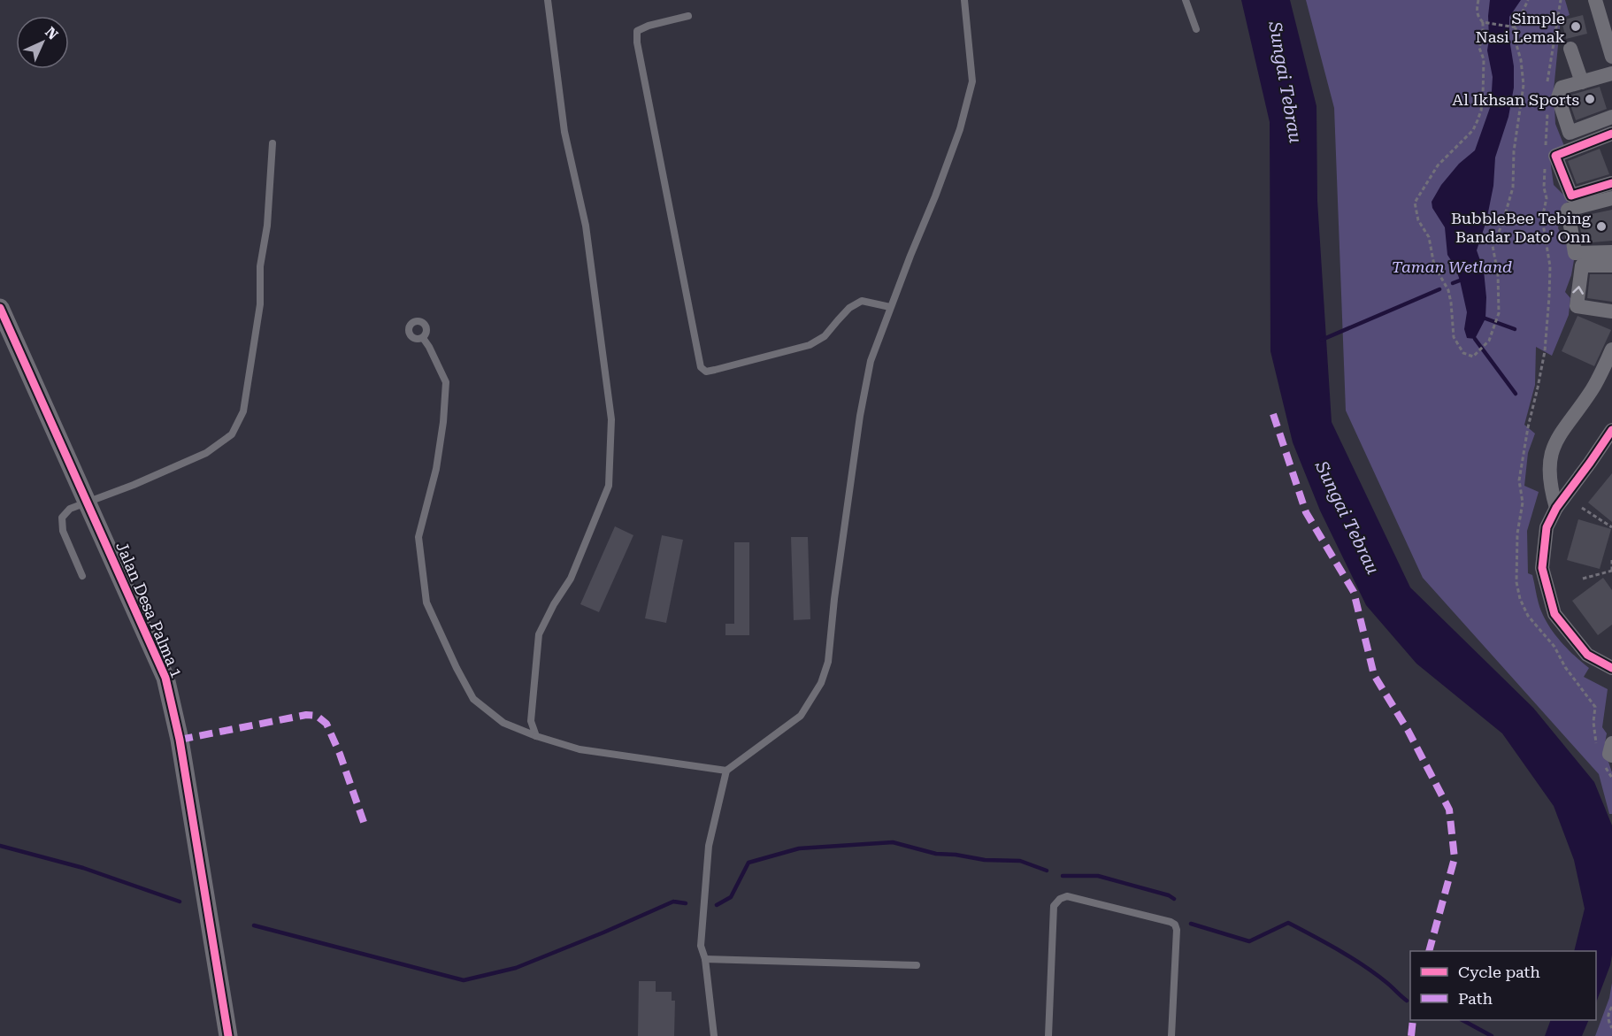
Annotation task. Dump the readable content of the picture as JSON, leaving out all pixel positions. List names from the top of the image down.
{
  "streets": {
    "street": ["Jalan Desa Palma 1"]
  },
  "water": ["Sungai Tebrau"],
  "parks": ["Taman Wetland"],
  "places": ["Simple Nasi Lemak", "Al Ikhsan Sports", "BubbleBee Tebing Bandar Dato' Onn"],
  "legend": ["Cycle path", "Path"],
  "north": "top right"
}
